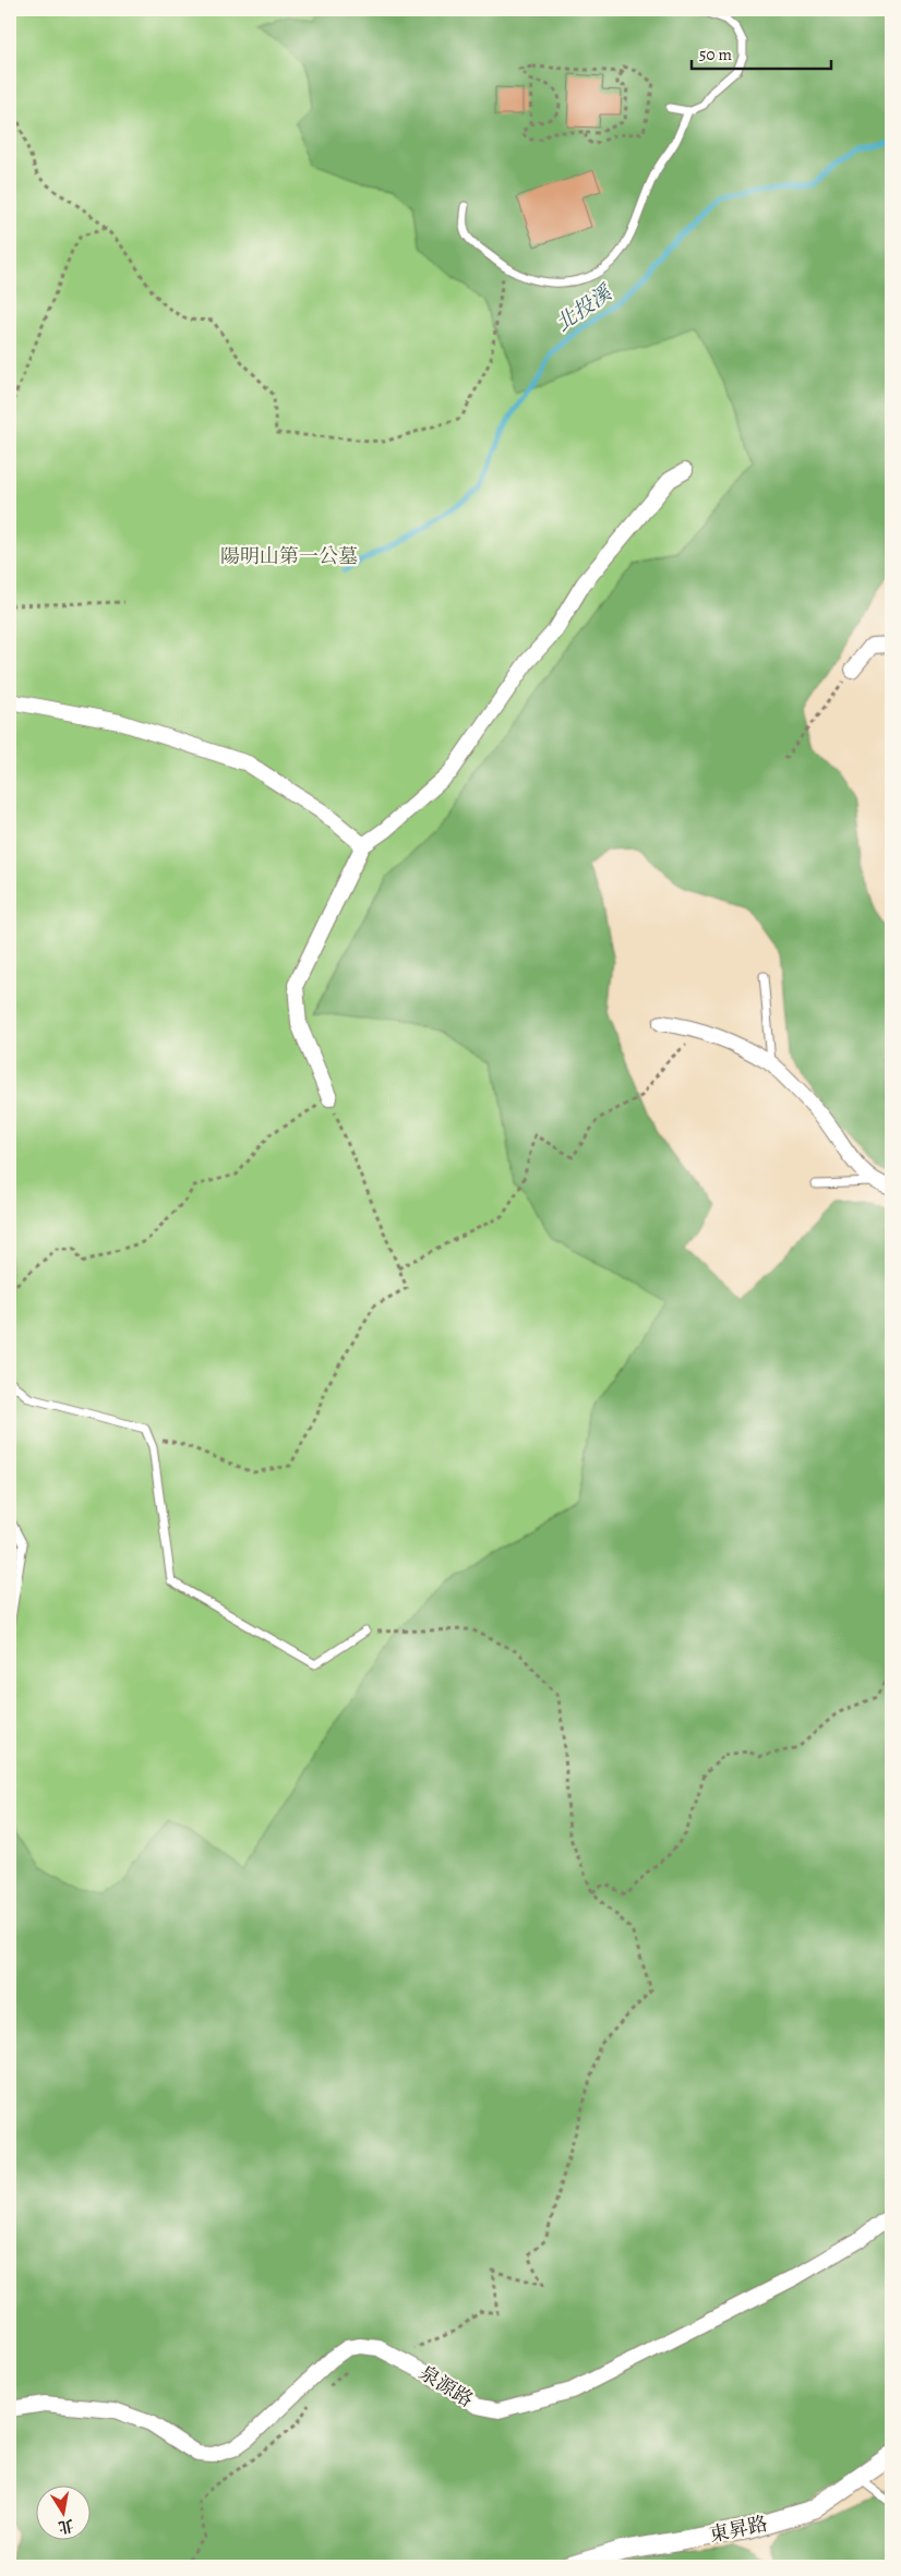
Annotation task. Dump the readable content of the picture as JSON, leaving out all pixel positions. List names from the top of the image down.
{
  "streets": {
    "street": ["泉源路", "東昇路"]
  },
  "water": ["北投溪"],
  "parks": ["陽明山第一公墓"],
  "scale_bar": "50 m",
  "north": "bottom"
}
